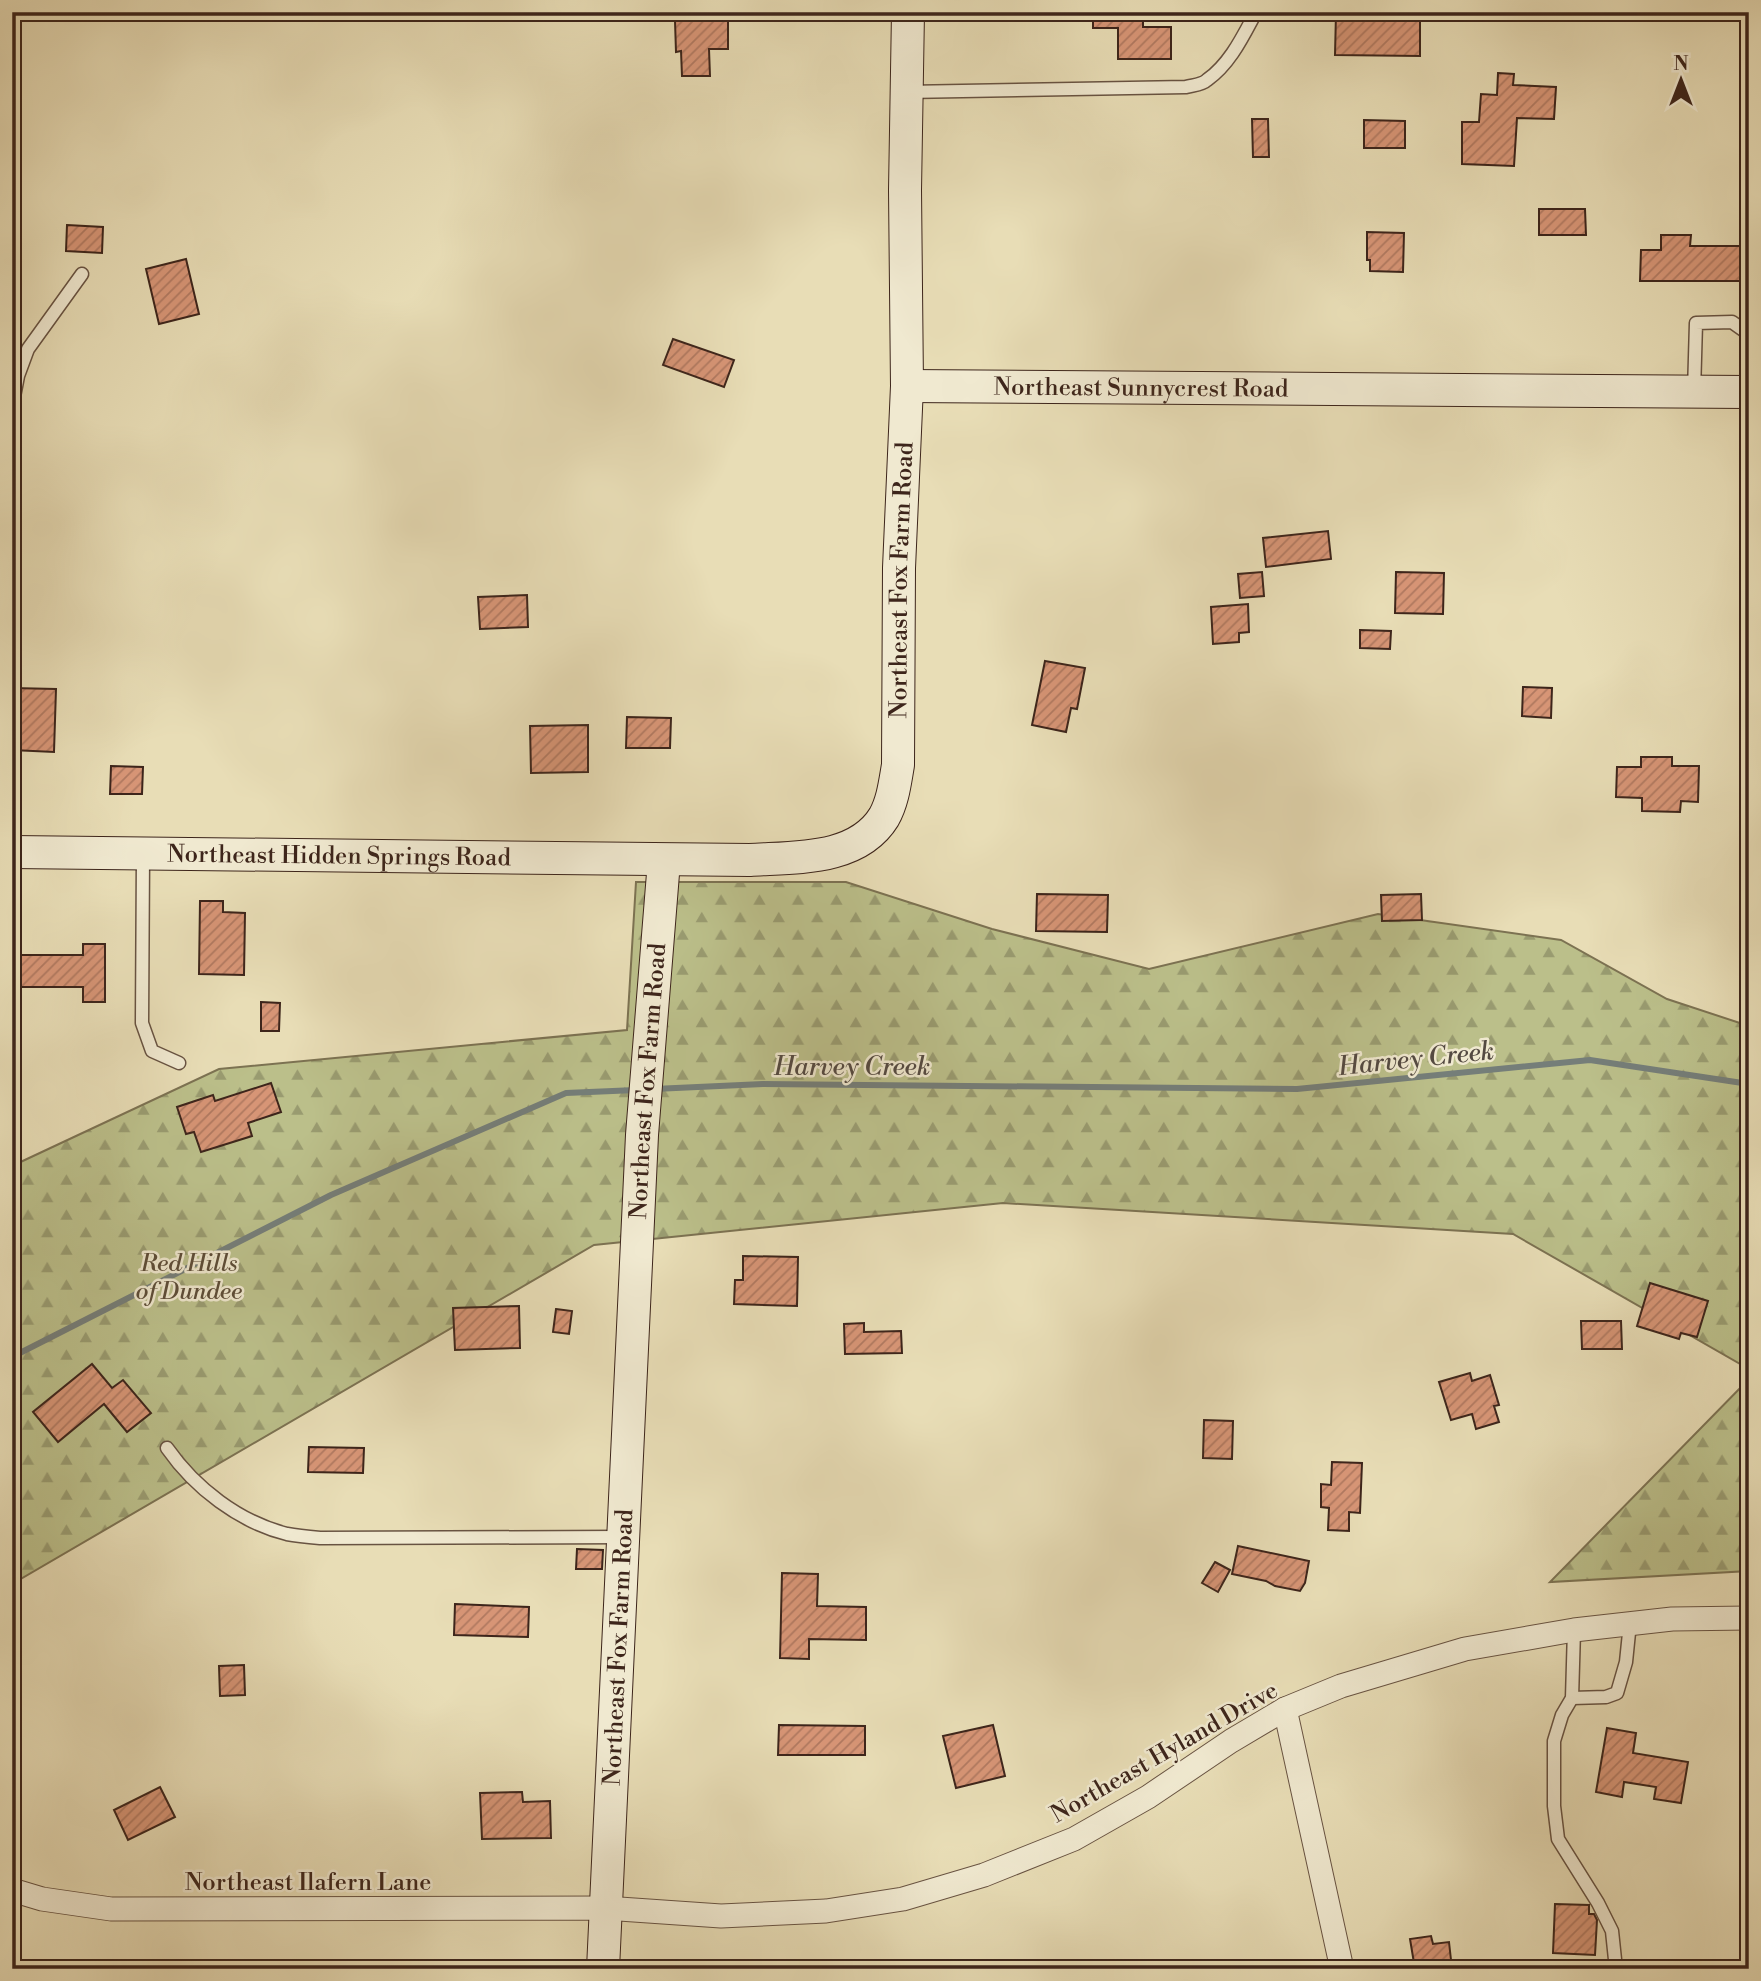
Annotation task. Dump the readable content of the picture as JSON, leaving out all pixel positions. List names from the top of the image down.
{
  "streets": {
    "street": [
      "Northeast Sunnycrest Road",
      "Northeast Fox Farm Road",
      "Northeast Hidden Springs Road",
      "Northeast Hyland Drive",
      "Northeast Ilafern Lane"
    ]
  },
  "crossings": [
    ["Northeast Sunnycrest Road", "Northeast Fox Farm Road"],
    ["Northeast Fox Farm Road", "Northeast Hidden Springs Road"],
    ["Northeast Fox Farm Road", "Northeast Hyland Drive"],
    ["Northeast Fox Farm Road", "Northeast Ilafern Lane"],
    ["Northeast Hyland Drive", "Northeast Ilafern Lane"]
  ],
  "water": ["Harvey Creek"],
  "parks": ["Red Hills of Dundee"],
  "north": "top"
}
